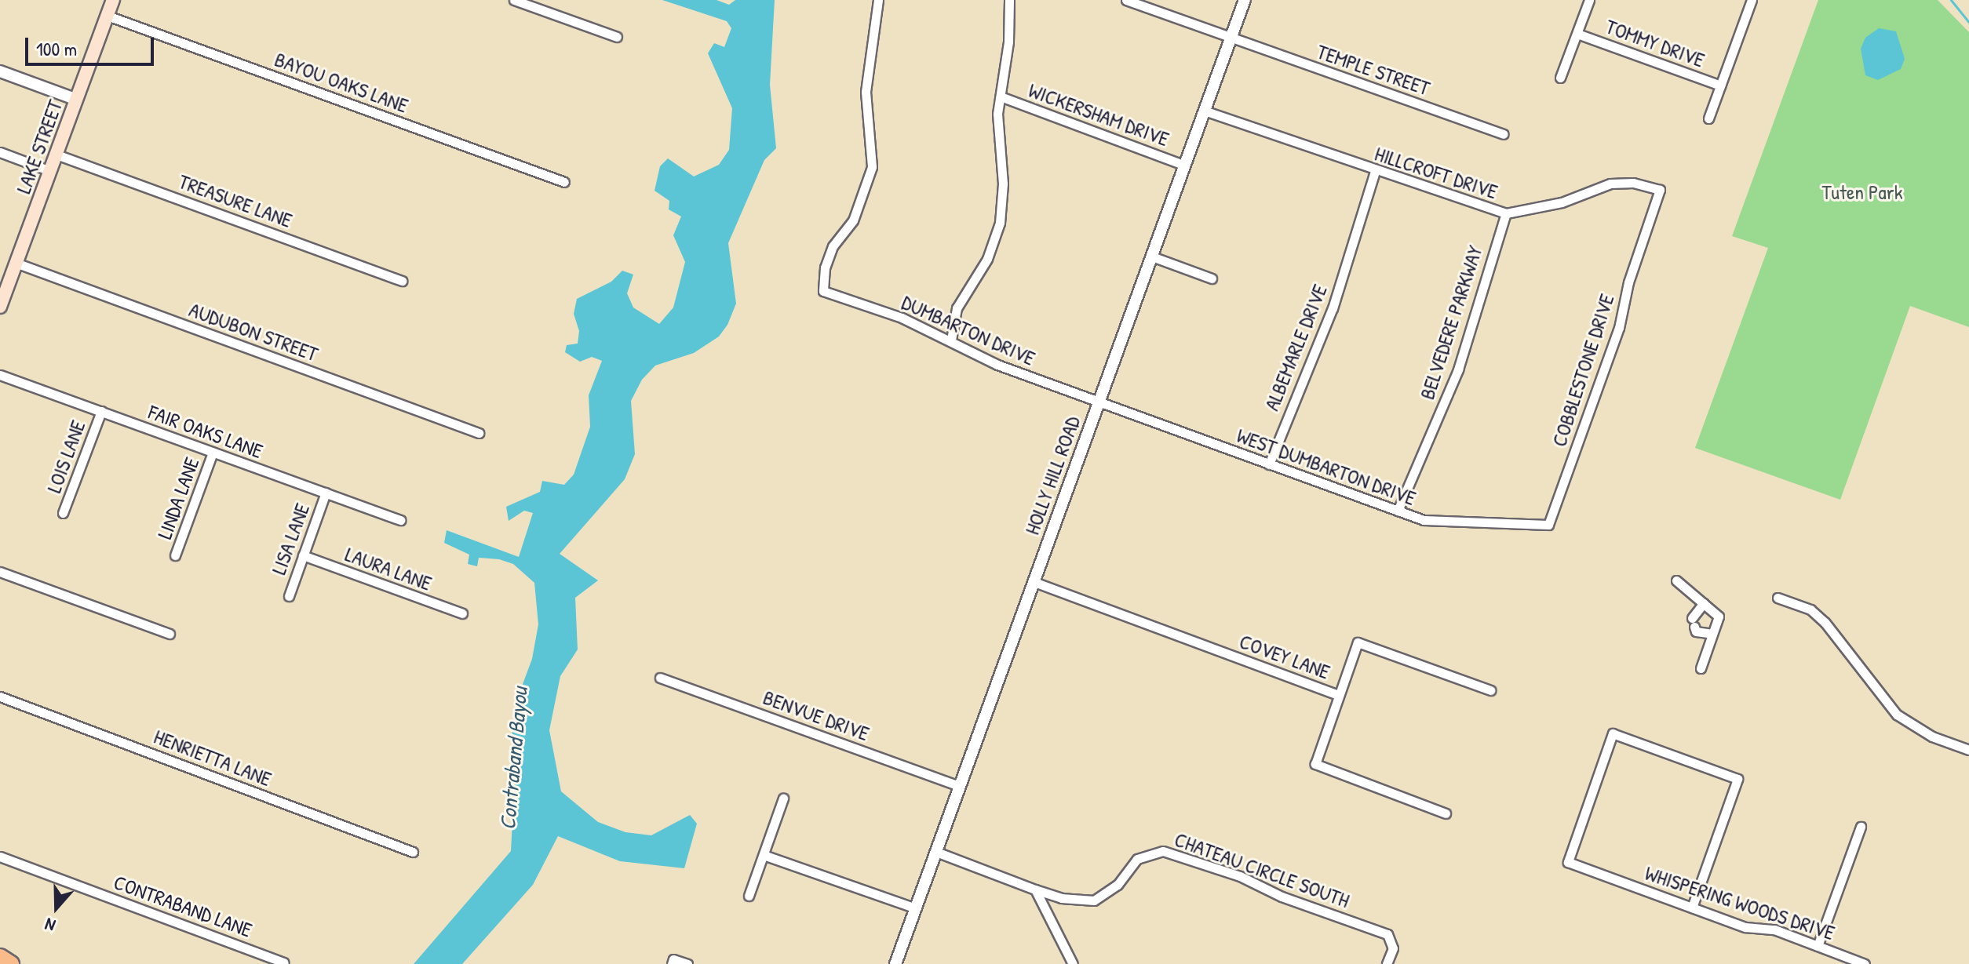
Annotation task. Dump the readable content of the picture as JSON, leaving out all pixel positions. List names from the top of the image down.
{
  "streets": {
    "main road": ["LAKE STREET"],
    "street": [
      "TOMMY DRIVE",
      "TEMPLE STREET",
      "BAYOU OAKS LANE",
      "WICKERSHAM DRIVE",
      "HILLCROFT DRIVE",
      "TREASURE LANE",
      "BELVEDERE PARKWAY",
      "DUMBARTON DRIVE",
      "AUDUBON STREET",
      "ALBEMARLE DRIVE",
      "COBBLESTONE DRIVE",
      "FAIR OAKS LANE",
      "LOIS LANE",
      "WEST DUMBARTON DRIVE",
      "HOLLY HILL ROAD",
      "LINDA LANE",
      "LISA LANE",
      "LAURA LANE",
      "COVEY LANE",
      "BENVUE DRIVE",
      "HENRIETTA LANE",
      "CHATEAU CIRCLE SOUTH",
      "WHISPERING WOODS DRIVE",
      "CONTRABAND LANE"
    ]
  },
  "crossings": [
    ["TEMPLE STREET", "HOLLY HILL ROAD"],
    ["BAYOU OAKS LANE", "LAKE STREET"],
    ["WICKERSHAM DRIVE", "HOLLY HILL ROAD"],
    ["LAKE STREET", "TREASURE LANE"],
    ["LAKE STREET", "AUDUBON STREET"],
    ["HILLCROFT DRIVE", "BELVEDERE PARKWAY"],
    ["HILLCROFT DRIVE", "ALBEMARLE DRIVE"],
    ["HILLCROFT DRIVE", "COBBLESTONE DRIVE"],
    ["HILLCROFT DRIVE", "HOLLY HILL ROAD"],
    ["BELVEDERE PARKWAY", "WEST DUMBARTON DRIVE"],
    ["DUMBARTON DRIVE", "WEST DUMBARTON DRIVE"],
    ["DUMBARTON DRIVE", "HOLLY HILL ROAD"],
    ["ALBEMARLE DRIVE", "WEST DUMBARTON DRIVE"],
    ["COBBLESTONE DRIVE", "WEST DUMBARTON DRIVE"],
    ["FAIR OAKS LANE", "LOIS LANE"],
    ["FAIR OAKS LANE", "LINDA LANE"],
    ["FAIR OAKS LANE", "LISA LANE"],
    ["WEST DUMBARTON DRIVE", "HOLLY HILL ROAD"],
    ["HOLLY HILL ROAD", "COVEY LANE"],
    ["HOLLY HILL ROAD", "BENVUE DRIVE"],
    ["HOLLY HILL ROAD", "CHATEAU CIRCLE SOUTH"],
    ["LISA LANE", "LAURA LANE"]
  ],
  "water": ["Contraband Bayou"],
  "parks": ["Tuten Park"],
  "scale_bar": "100 m",
  "north": "bottom"
}
